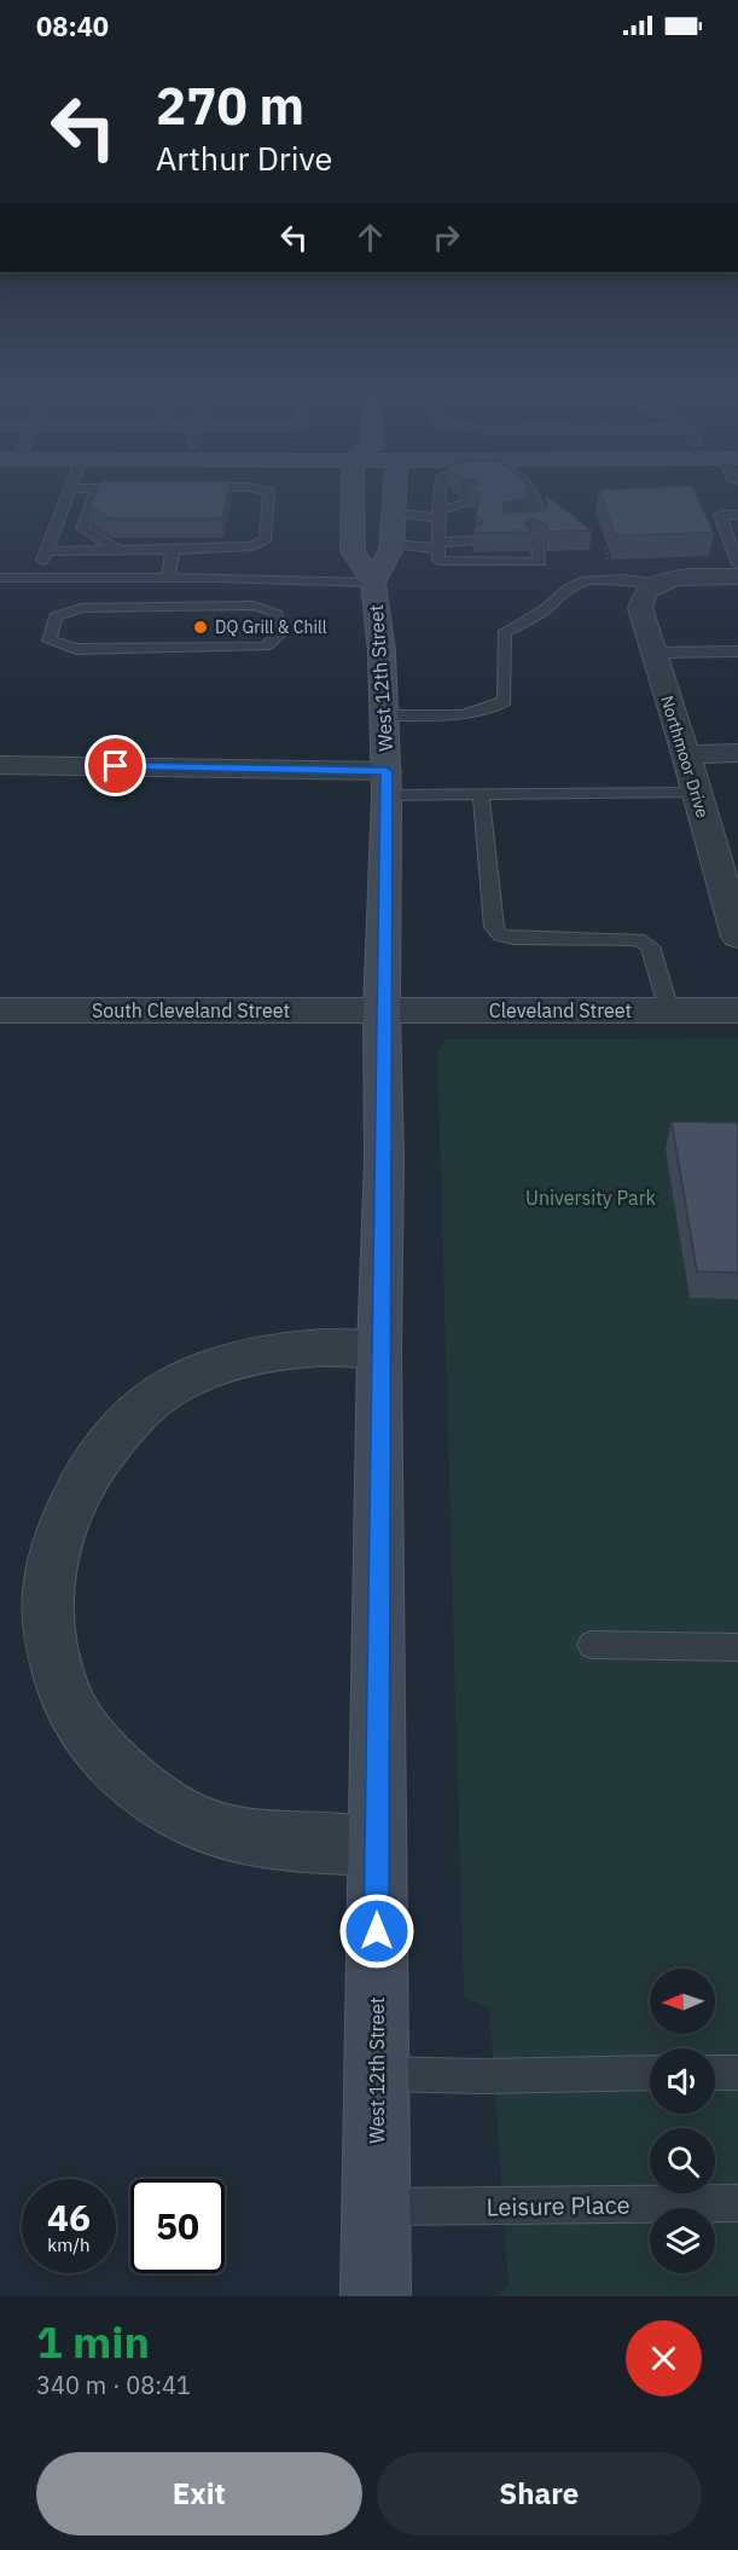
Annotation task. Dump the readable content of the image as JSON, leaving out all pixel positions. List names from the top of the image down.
{
  "streets": {
    "main road": ["West 12th Street"],
    "street": ["Northmoor Drive", "South Cleveland Street", "Cleveland Street"],
    "lane": ["Leisure Place"]
  },
  "crossings": [
    ["West 12th Street", "South Cleveland Street"],
    ["West 12th Street", "Cleveland Street"],
    ["West 12th Street", "Leisure Place"],
    ["South Cleveland Street", "Cleveland Street"]
  ],
  "parks": ["University Park"],
  "places": ["DQ Grill & Chill"],
  "north": "left",
  "page": {
    "status": "08:40",
    "turn": ["270 m", "Arthur Drive"],
    "speed": "46 km/h",
    "limit": "50",
    "heading": ["1 min", "340 m · 08:41"],
    "buttons": ["Exit", "Share"]
  }
}
